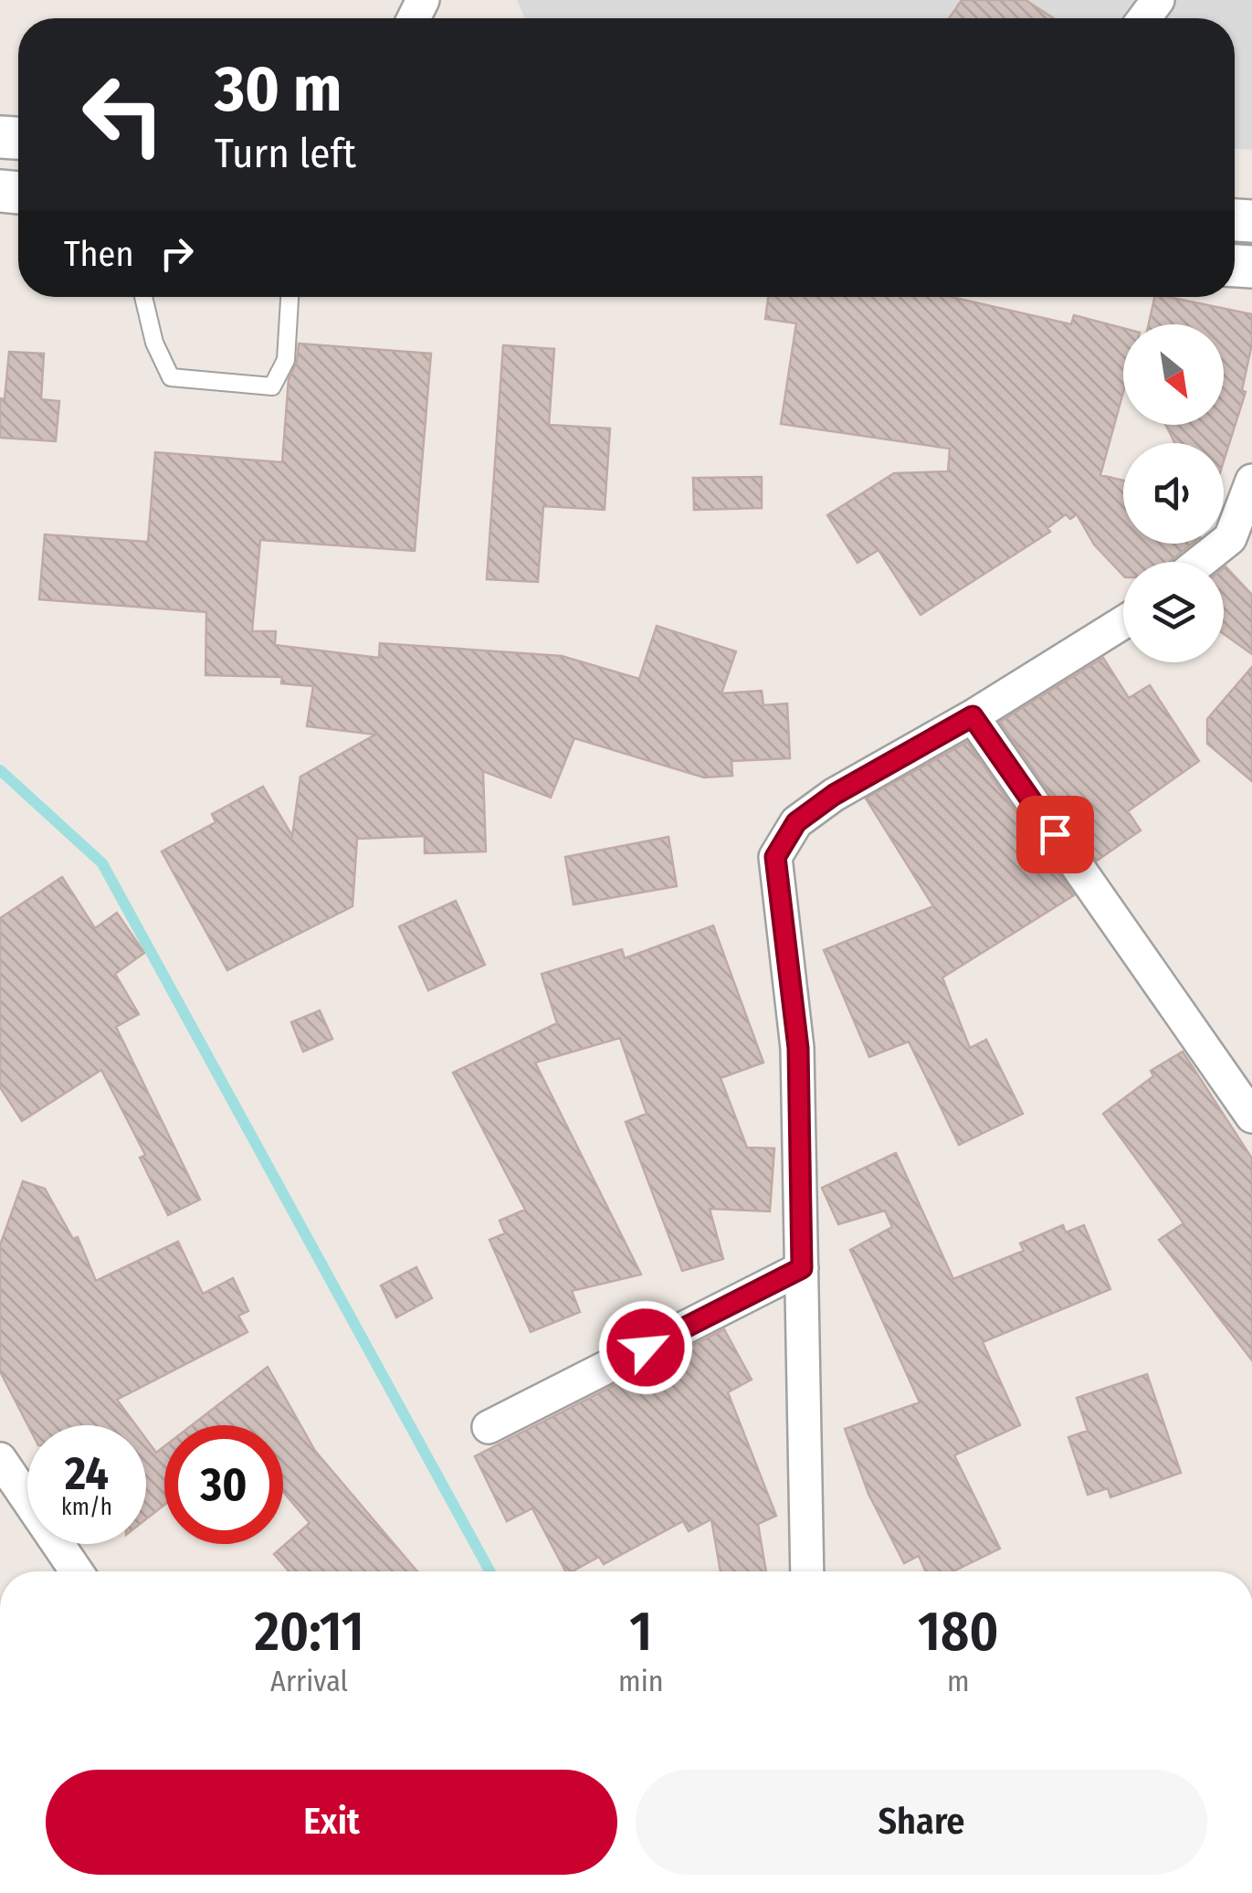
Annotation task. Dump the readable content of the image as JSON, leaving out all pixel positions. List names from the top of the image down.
{
  "north": "bottom right",
  "page": {
    "turn": ["30 m", "Turn left"],
    "then": "Then",
    "speed": "24 km/h",
    "limit": "30",
    "eta": [
      "20:11",
      "Arrival",
      "1",
      "min",
      "180",
      "m"
    ],
    "buttons": ["Exit", "Share"]
  }
}
